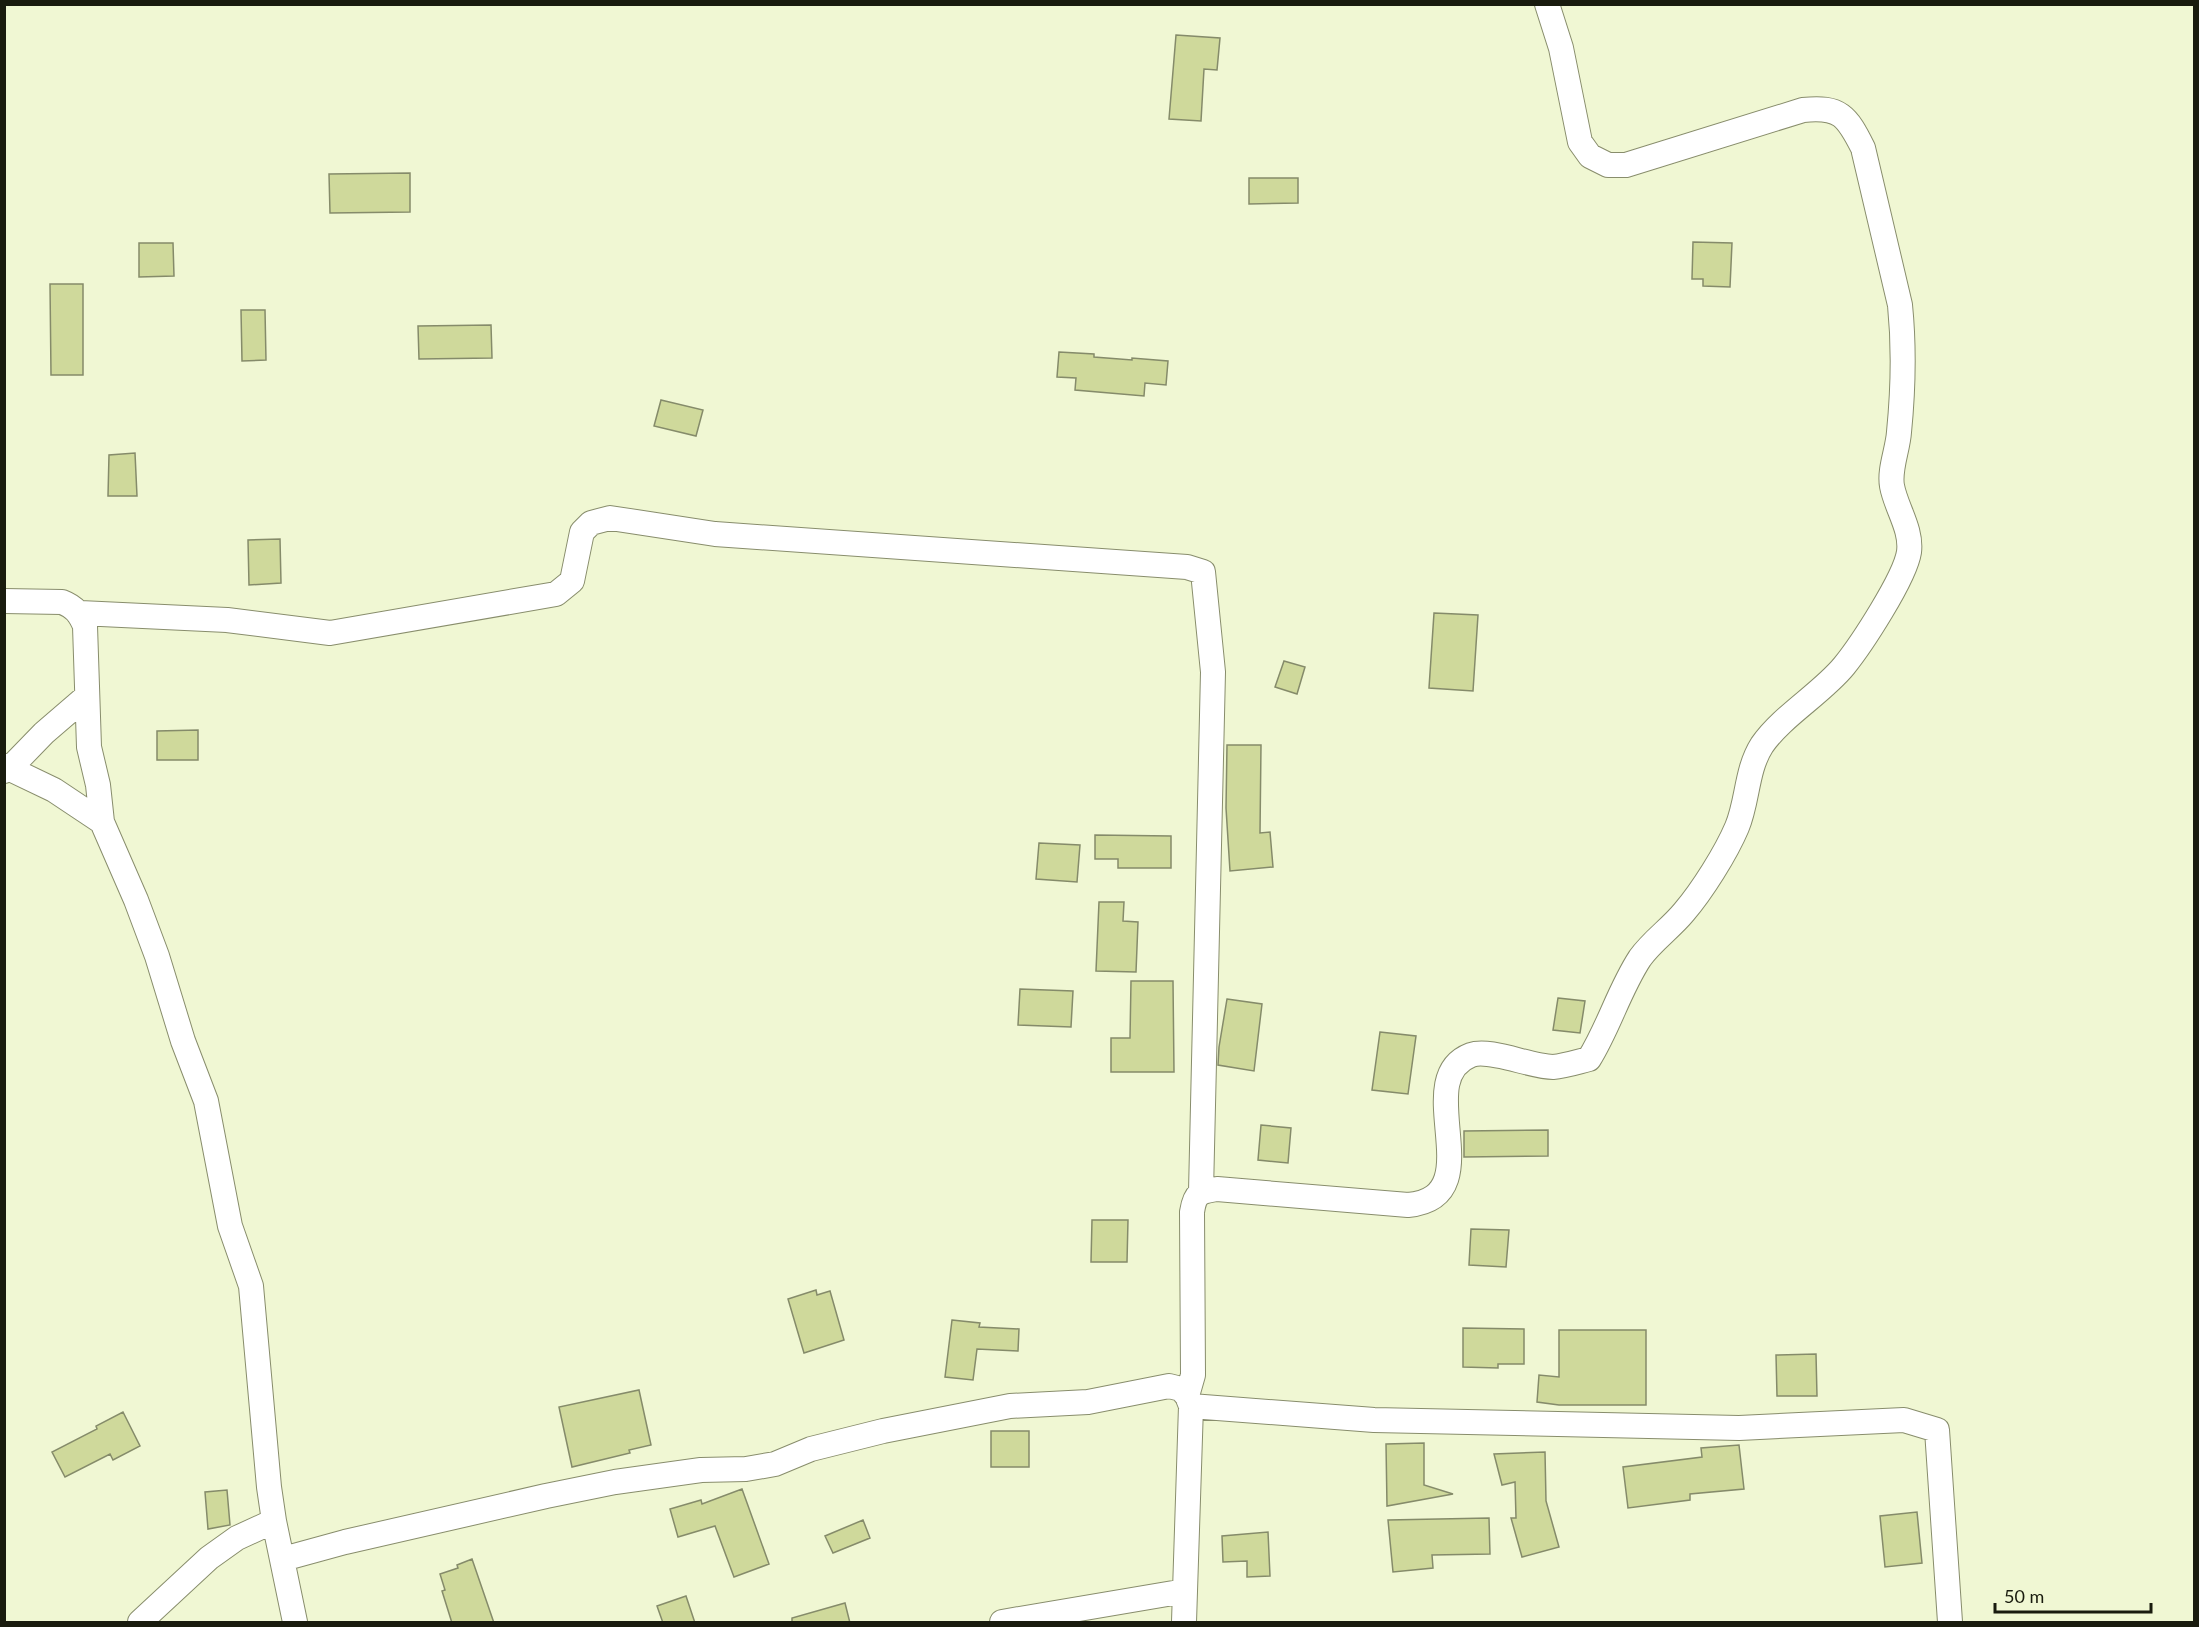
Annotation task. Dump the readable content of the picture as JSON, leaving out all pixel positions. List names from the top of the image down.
{
  "scale_bar": "50 m"
}
